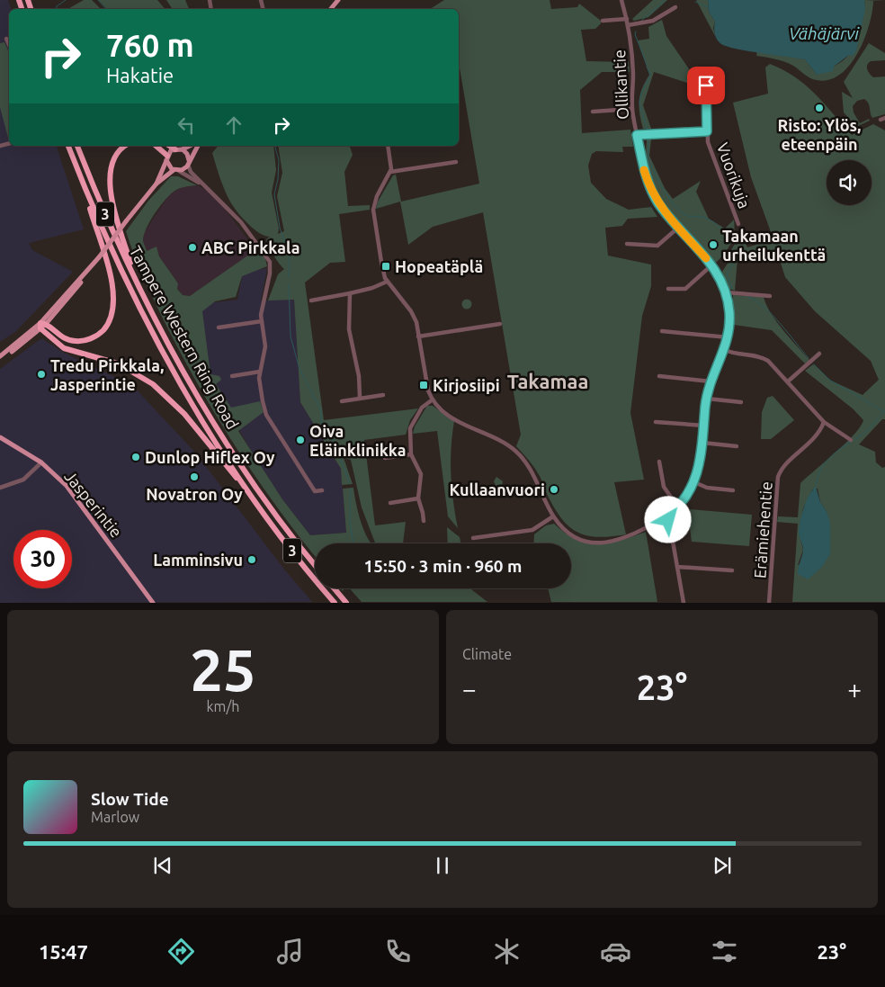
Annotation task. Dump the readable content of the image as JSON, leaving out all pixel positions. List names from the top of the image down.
{
  "streets": {
    "highway": ["3", "Tampere Western Ring Road"],
    "main road": ["Jasperintie"],
    "street": ["Ollikantie", "Vuorikuja", "Erämiehentie"]
  },
  "districts": ["Takamaa"],
  "water": ["Vähäjärvi"],
  "places": {
    "other": [
      "Risto: Ylös, eteenpäin",
      "Takamaan urheilukenttä",
      "ABC Pirkkala",
      "Tredu Pirkkala, Jasperintie",
      "Oiva Eläinklinikka",
      "Dunlop Hiflex Oy",
      "Novatron Oy",
      "Kullaanvuori",
      "Lamminsivu"
    ],
    "transit": ["Hopeatäplä", "Kirjosiipi"]
  },
  "page": {
    "turn": ["760 m", "Hakatie"],
    "limit": "30",
    "trip": "15:50 · 3 min · 960 m",
    "tile": [
      ["25", "km/h"],
      "Climate"
    ],
    "heat": ["−", "23°", "+"],
    "song": ["Slow Tide", "Marlow"],
    "tabs": ["15:47", "23°"]
  }
}
